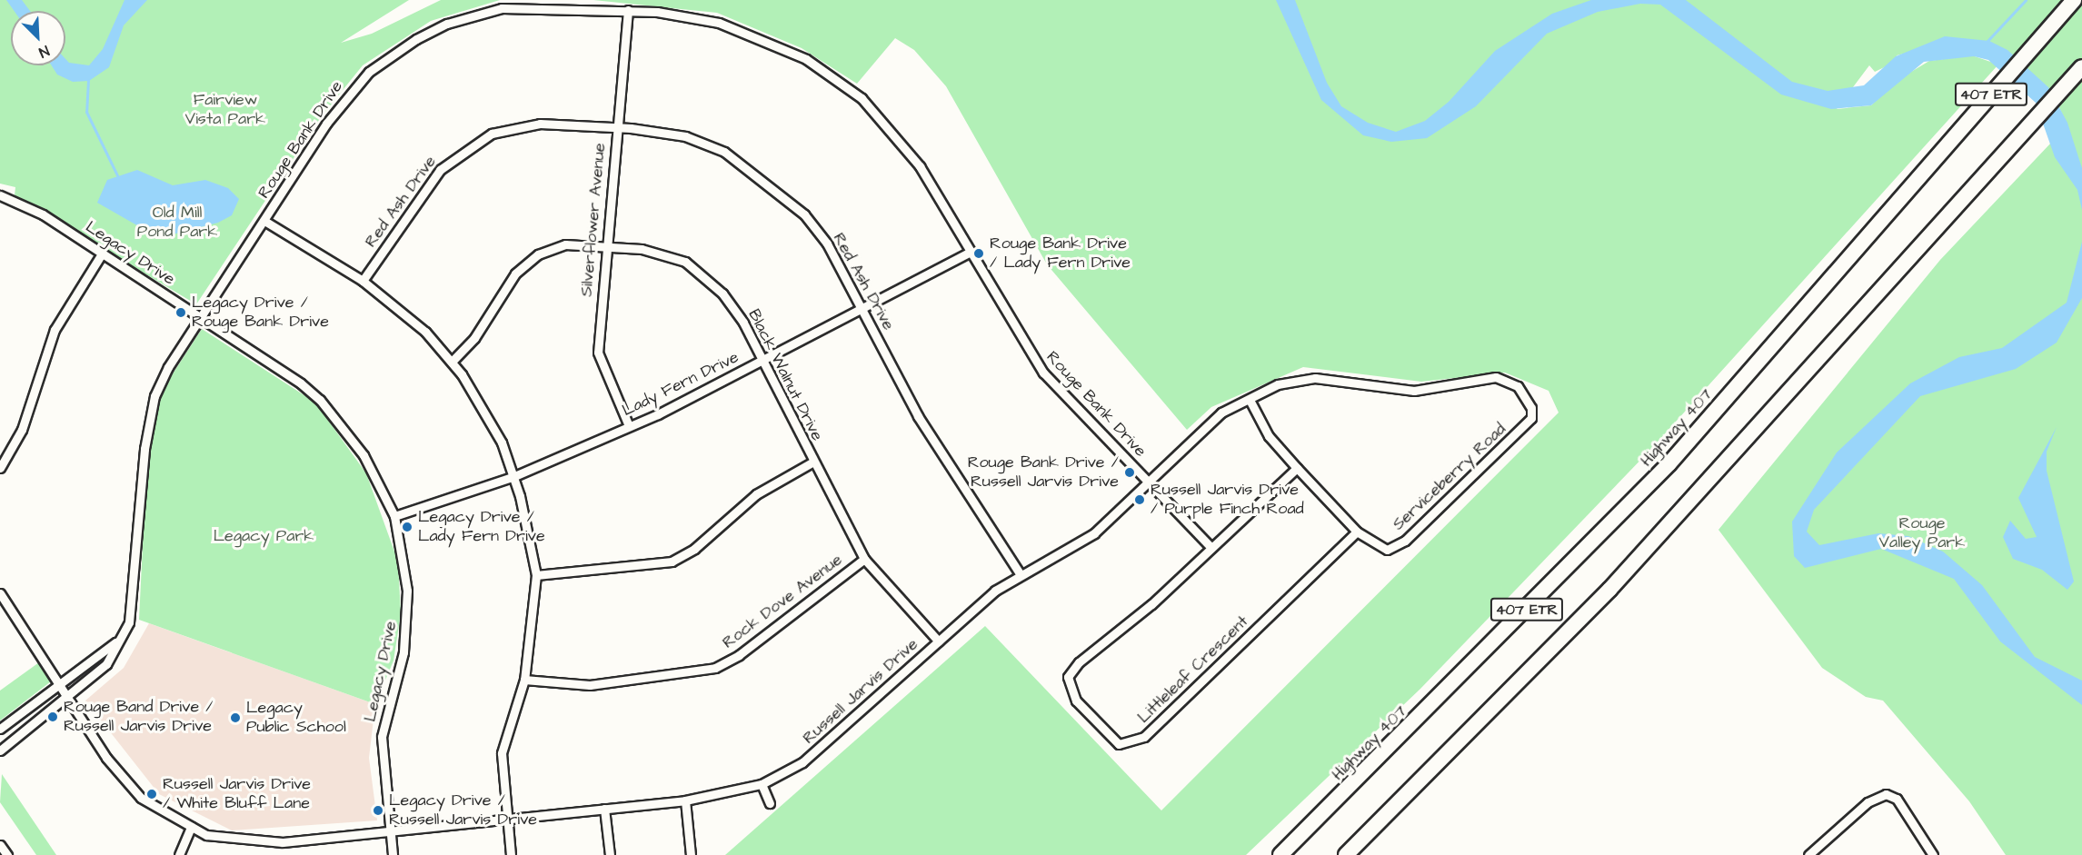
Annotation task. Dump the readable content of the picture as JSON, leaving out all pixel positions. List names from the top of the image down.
{
  "streets": {
    "highway": ["407 ETR", "Highway 407"],
    "street": [
      "Rouge Bank Drive",
      "Red Ash Drive",
      "Silverflower Avenue",
      "Legacy Drive",
      "Black Walnut Drive",
      "Lady Fern Drive",
      "Serviceberry Road",
      "Rock Dove Avenue",
      "Littleleaf Crescent",
      "Russell Jarvis Drive"
    ]
  },
  "crossings": [
    ["Rouge Bank Drive", "Silverflower Avenue"],
    ["Rouge Bank Drive", "Legacy Drive"],
    ["Rouge Bank Drive", "Lady Fern Drive"],
    ["Rouge Bank Drive", "Littleleaf Crescent"],
    ["Rouge Bank Drive", "Russell Jarvis Drive"],
    ["Red Ash Drive", "Silverflower Avenue"],
    ["Red Ash Drive", "Lady Fern Drive"],
    ["Red Ash Drive", "Russell Jarvis Drive"],
    ["Silverflower Avenue", "Black Walnut Drive"],
    ["Silverflower Avenue", "Lady Fern Drive"],
    ["Legacy Drive", "Lady Fern Drive"],
    ["Legacy Drive", "Russell Jarvis Drive"],
    ["Black Walnut Drive", "Lady Fern Drive"],
    ["Black Walnut Drive", "Rock Dove Avenue"],
    ["Black Walnut Drive", "Russell Jarvis Drive"],
    ["Serviceberry Road", "Littleleaf Crescent"],
    ["Serviceberry Road", "Russell Jarvis Drive"]
  ],
  "parks": [
    "Fairview Vista Park",
    "Old Mill Pond Park",
    "Rouge Valley Park",
    "Legacy Park"
  ],
  "places": [
    "Rouge Bank Drive / Lady Fern Drive",
    "Legacy Drive / Rouge Bank Drive",
    "Rouge Bank Drive / Russell Jarvis Drive",
    "Russell Jarvis Drive / Purple Finch Road",
    "Legacy Drive / Lady Fern Drive",
    "Rouge Band Drive / Russell Jarvis Drive",
    "Legacy Public School",
    "Russell Jarvis Drive / White Bluff Lane",
    "Legacy Drive / Russell Jarvis Drive"
  ],
  "north": "bottom right"
}
